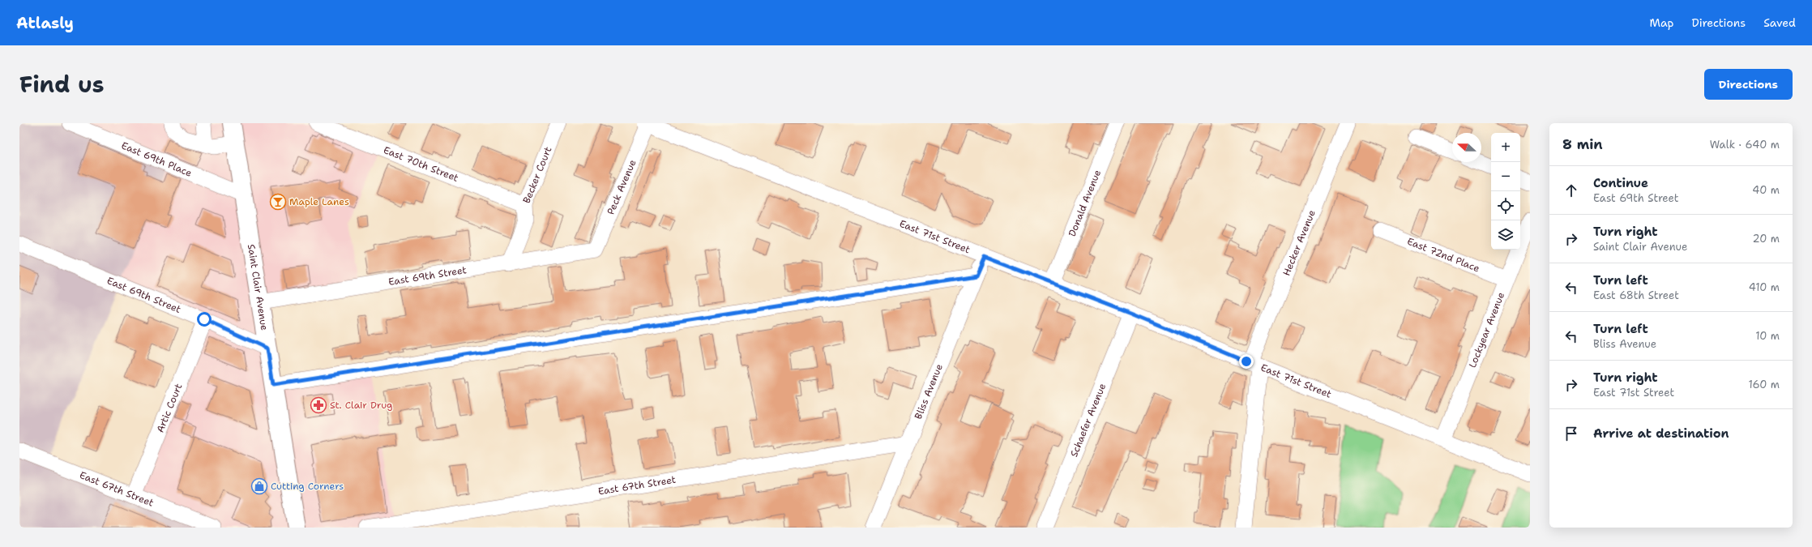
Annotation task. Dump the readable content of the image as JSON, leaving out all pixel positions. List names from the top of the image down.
{
  "streets": {
    "main road": ["Saint Clair Avenue"],
    "street": [
      "East 69th Place",
      "East 70th Street",
      "Becker Court",
      "Peck Avenue",
      "Donald Avenue",
      "East 71st Street",
      "Hecker Avenue",
      "East 72nd Place",
      "East 69th Street",
      "Lockyear Avenue",
      "Bliss Avenue",
      "Artic Court",
      "Schaefer Avenue",
      "East 67th Street"
    ]
  },
  "crossings": [
    ["East 69th Place", "Saint Clair Avenue"],
    ["East 70th Street", "Becker Court"],
    ["Becker Court", "East 69th Street"],
    ["Peck Avenue", "East 71st Street"],
    ["Peck Avenue", "East 69th Street"],
    ["Donald Avenue", "East 71st Street"],
    ["East 71st Street", "Hecker Avenue"],
    ["East 71st Street", "Lockyear Avenue"],
    ["East 71st Street", "Bliss Avenue"],
    ["East 71st Street", "Schaefer Avenue"],
    ["East 72nd Place", "Lockyear Avenue"],
    ["East 69th Street", "Saint Clair Avenue"],
    ["East 69th Street", "Artic Court"],
    ["Bliss Avenue", "East 67th Street"],
    ["Artic Court", "East 67th Street"]
  ],
  "places": {
    "bar": ["Maple Lanes"],
    "pharmacy": ["St. Clair Drug"],
    "shop": ["Cutting Corners"]
  },
  "north": "left",
  "page": {
    "header": "Atlasly",
    "nav": ["Map", "Directions", "Saved"],
    "title": "Find us",
    "buttons": "Directions",
    "heading": ["8 min", "Walk · 640 m"],
    "map_buttons": ["+", "−"],
    "list": [
      ["Continue", "East 69th Street", "40 m"],
      ["Turn right", "Saint Clair Avenue", "20 m"],
      ["Turn left", "East 68th Street", "410 m"],
      ["Turn left", "Bliss Avenue", "10 m"],
      ["Turn right", "East 71st Street", "160 m"],
      "Arrive at destination"
    ]
  }
}
